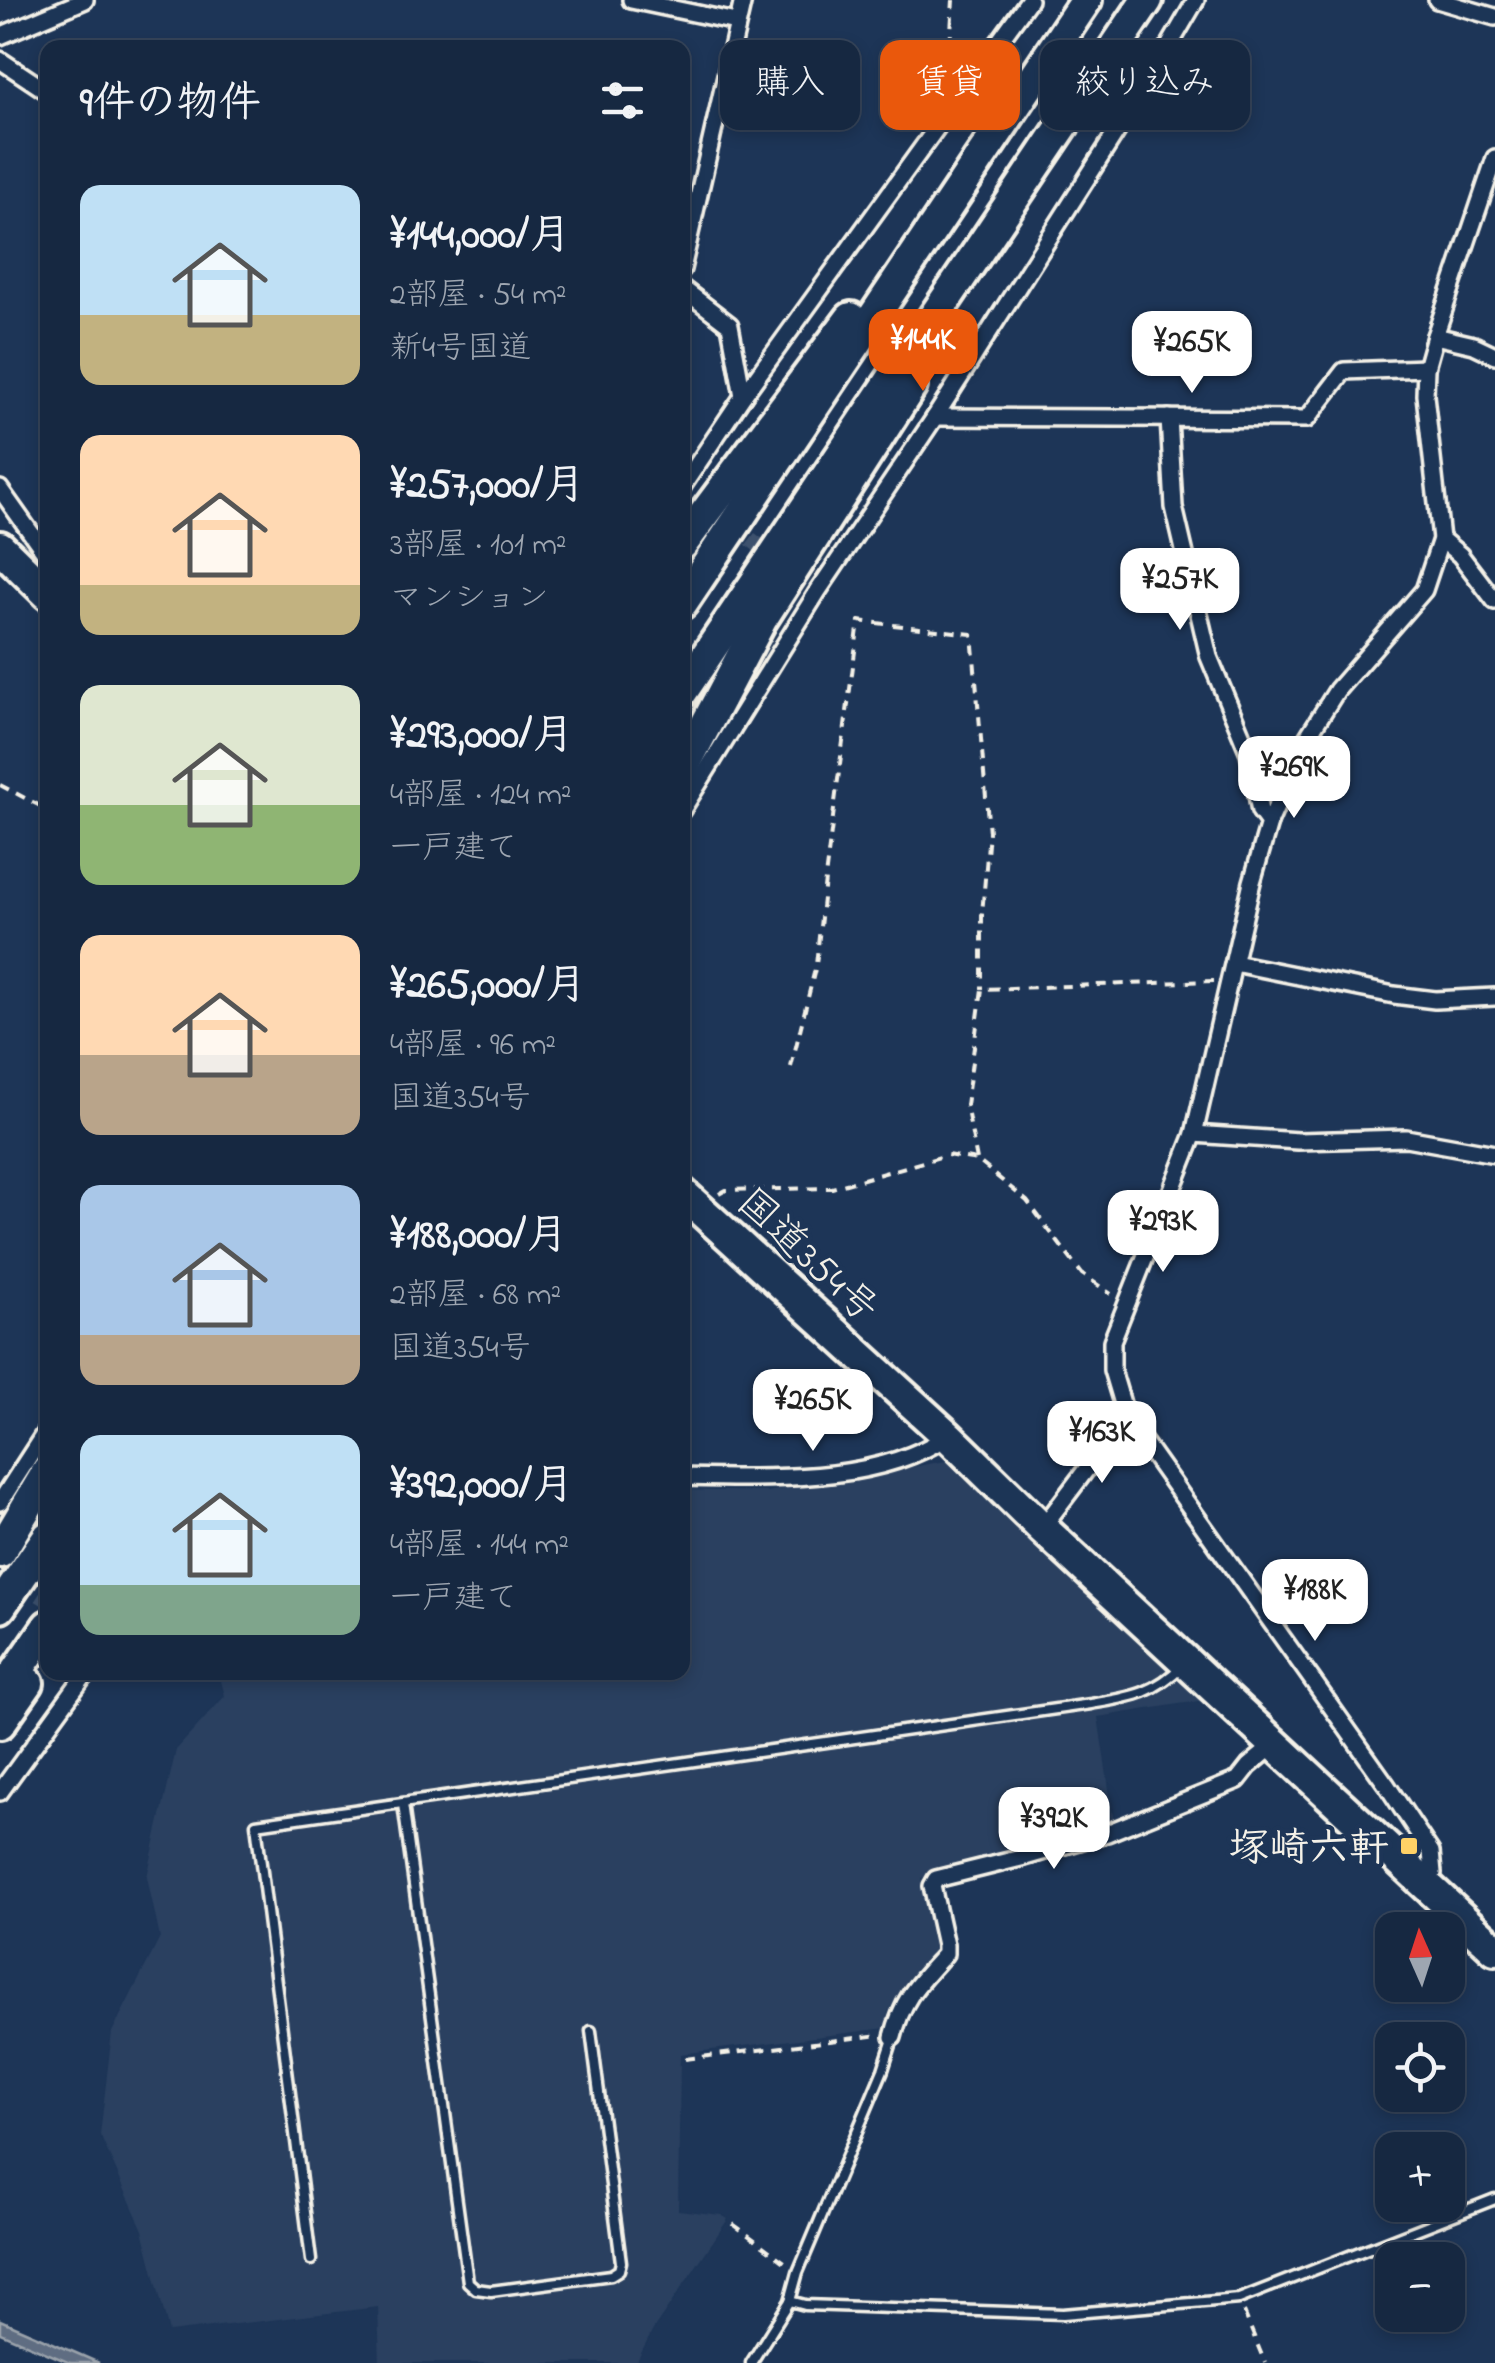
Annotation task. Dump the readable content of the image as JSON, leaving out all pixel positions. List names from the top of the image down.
{
  "streets": {
    "highway": ["国道354号"]
  },
  "places": {
    "transit": ["塚崎六軒"]
  },
  "north": "top",
  "page": {
    "chip": ["購入", "賃貸", "絞り込み"],
    "heading": "9件の物件",
    "list": [
      {
        "name": "¥144,000/月",
        "note": "2部屋 · 54 m² · 新4号国道"
      },
      {
        "name": "¥257,000/月",
        "note": "3部屋 · 101 m² · マンション"
      },
      {
        "name": "¥293,000/月",
        "note": "4部屋 · 124 m² · 一戸建て"
      },
      {
        "name": "¥265,000/月",
        "note": "4部屋 · 96 m² · 国道354号"
      },
      {
        "name": "¥188,000/月",
        "note": "2部屋 · 68 m² · 国道354号"
      },
      {
        "name": "¥392,000/月",
        "note": "4部屋 · 144 m² · 一戸建て"
      }
    ],
    "price": [
      "¥144K",
      "¥265K",
      "¥257K",
      "¥269K",
      "¥293K",
      "¥265K",
      "¥163K",
      "¥188K",
      "¥392K"
    ],
    "map_buttons": ["+", "−"]
  }
}
